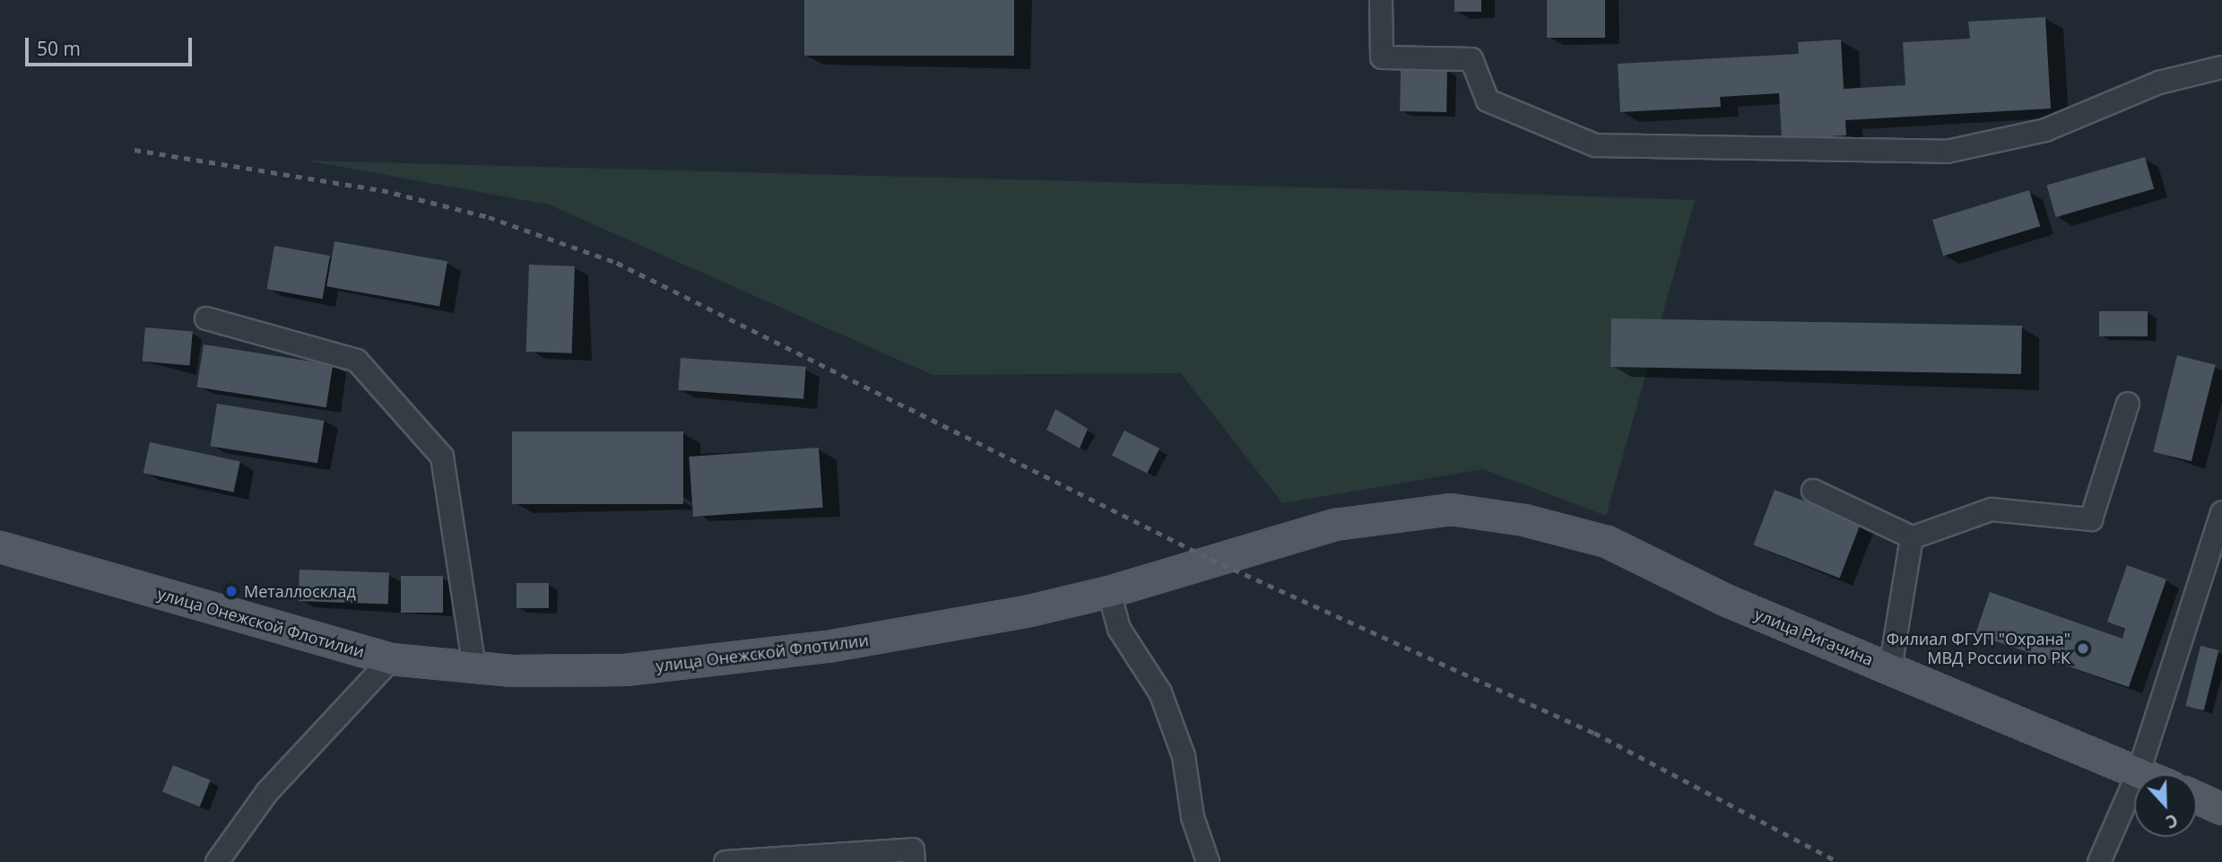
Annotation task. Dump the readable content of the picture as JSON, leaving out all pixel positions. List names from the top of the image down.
{
  "streets": {
    "main road": ["улица Онежской Флотилии", "улица Ригачина"]
  },
  "places": ["Металлосклад", "Филиал ФГУП \"Охрана\" МВД России по РК"],
  "scale_bar": "50 m",
  "north": "bottom"
}
